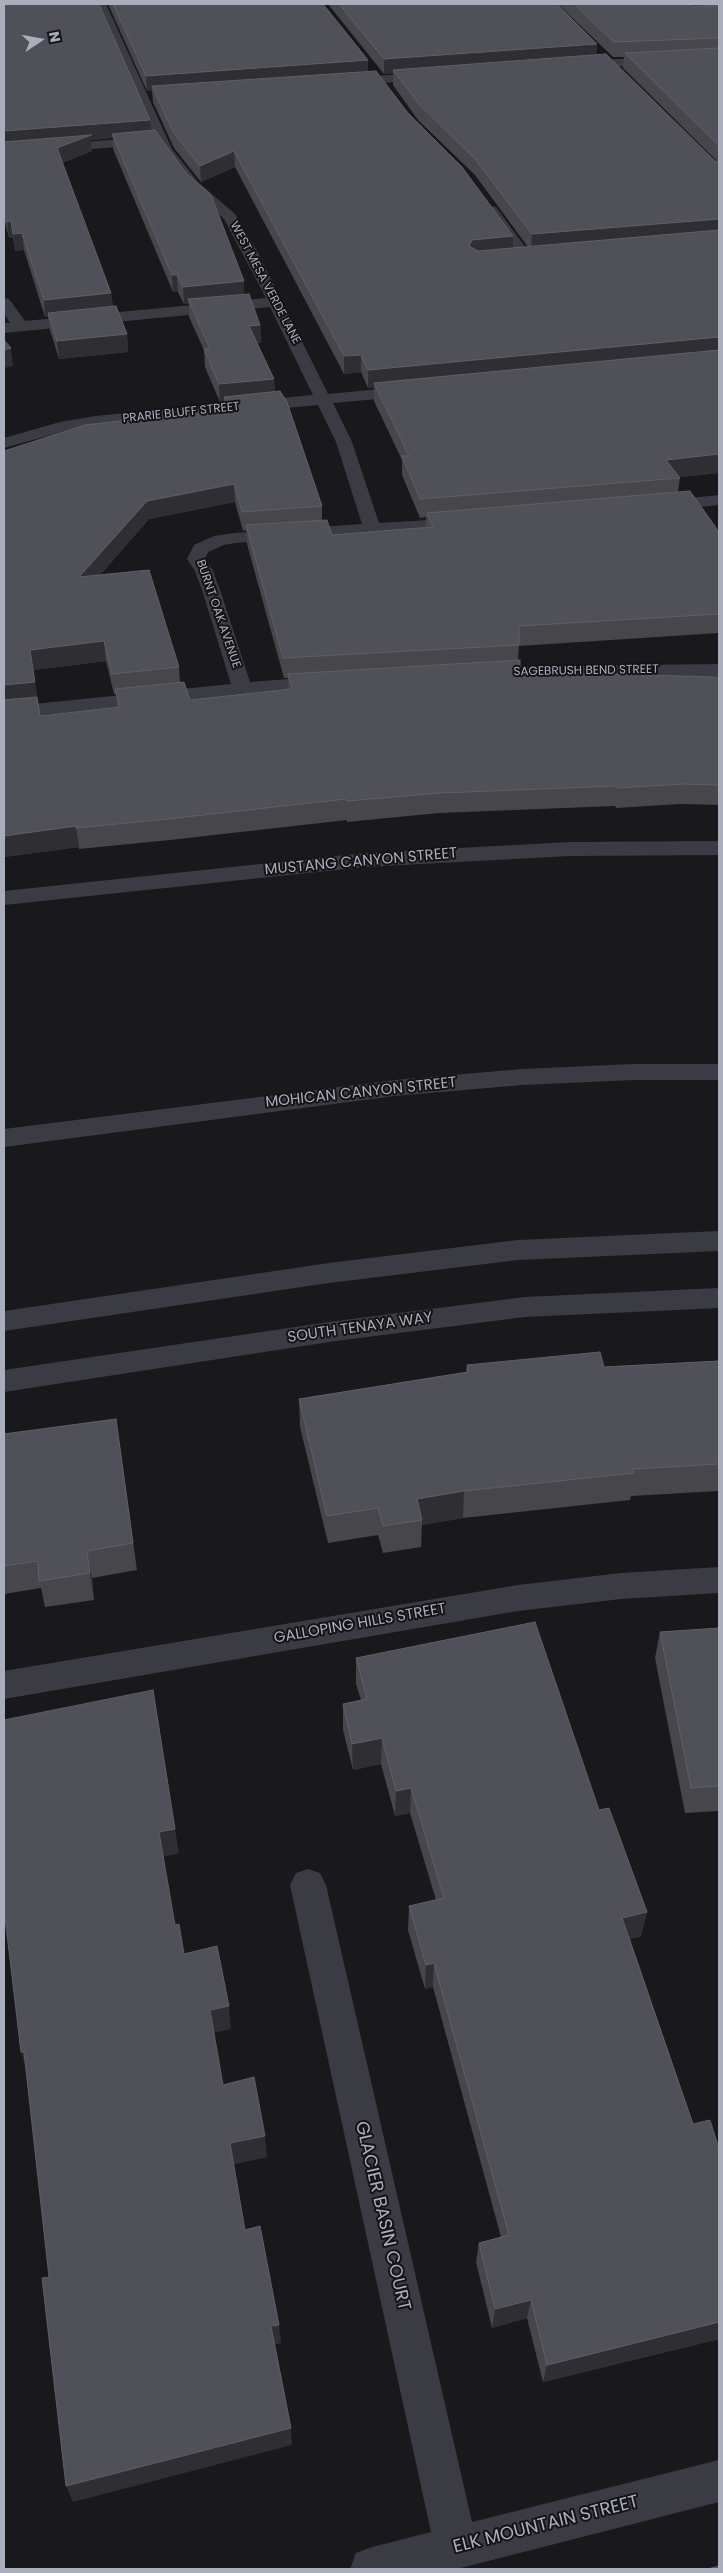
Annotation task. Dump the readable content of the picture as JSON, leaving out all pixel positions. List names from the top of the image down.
{
  "streets": {
    "street": [
      "WEST MESA VERDE LANE",
      "PRARIE BLUFF STREET",
      "BURNT OAK AVENUE",
      "SAGEBRUSH BEND STREET",
      "MUSTANG CANYON STREET",
      "MOHICAN CANYON STREET",
      "SOUTH TENAYA WAY",
      "GALLOPING HILLS STREET",
      "GLACIER BASIN COURT",
      "ELK MOUNTAIN STREET"
    ]
  },
  "crossings": [
    ["WEST MESA VERDE LANE", "PRARIE BLUFF STREET"],
    ["WEST MESA VERDE LANE", "BURNT OAK AVENUE"],
    ["GLACIER BASIN COURT", "ELK MOUNTAIN STREET"]
  ],
  "north": "right"
}
